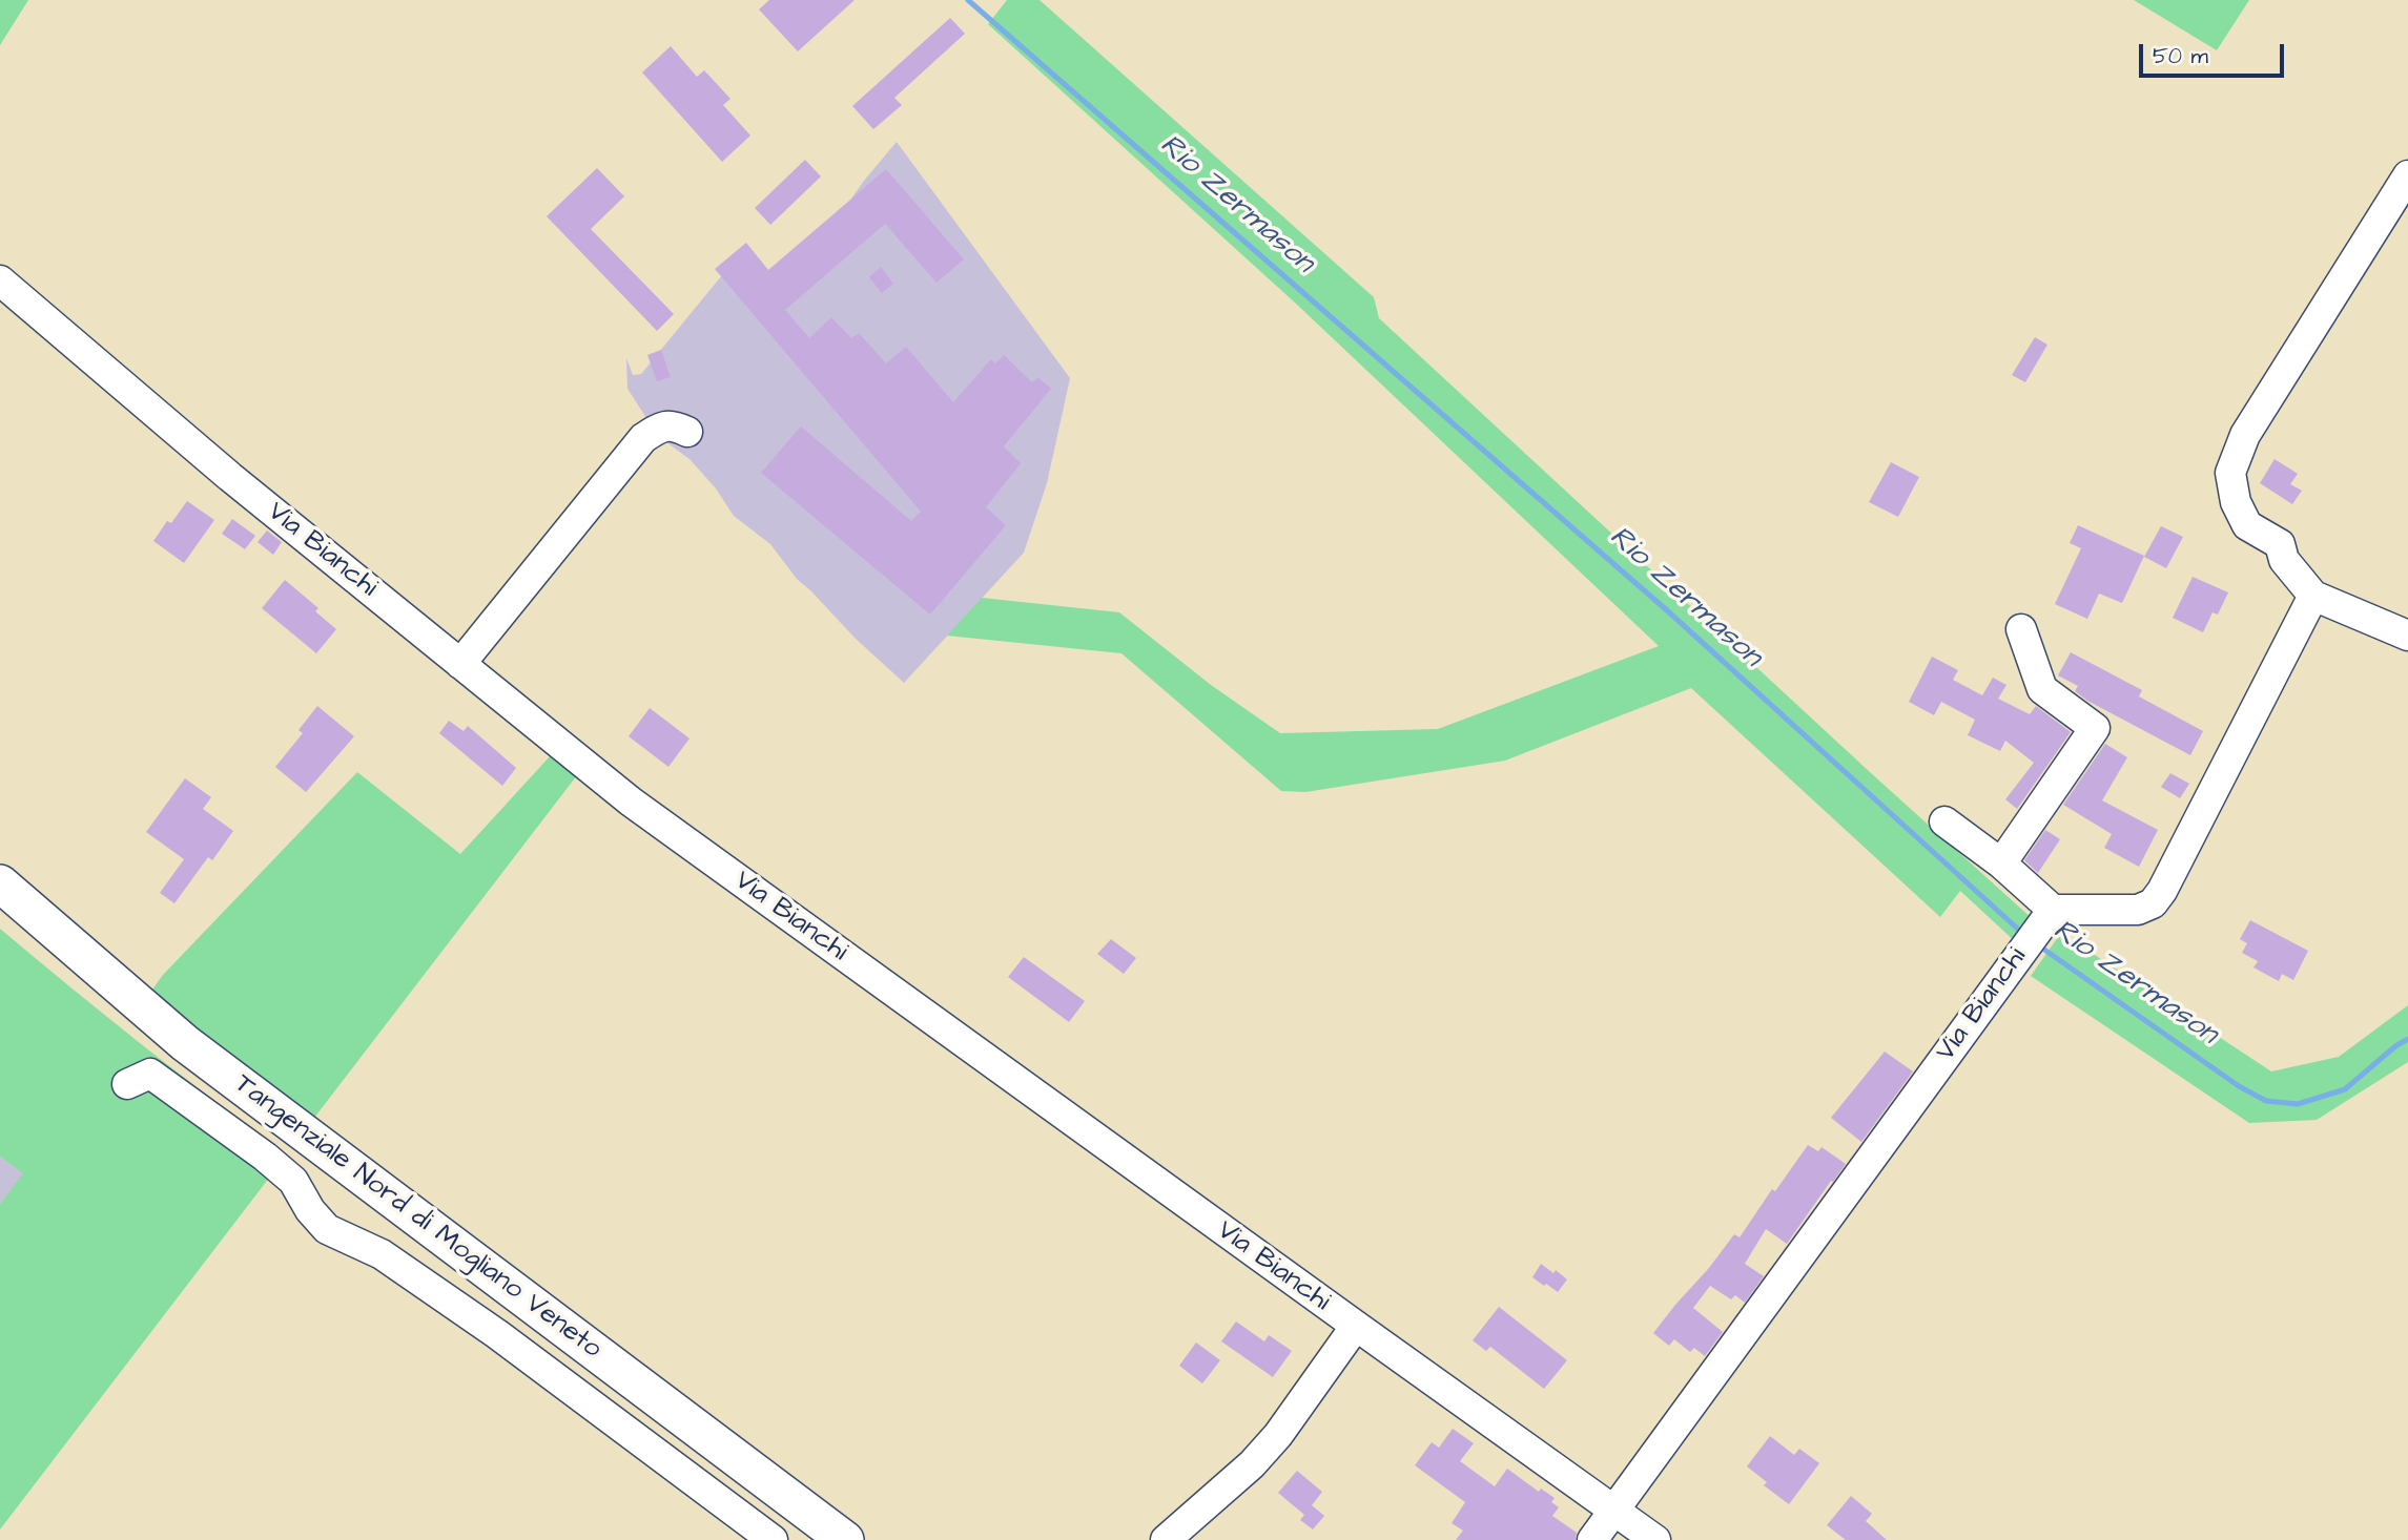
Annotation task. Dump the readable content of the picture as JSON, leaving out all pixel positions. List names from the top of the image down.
{
  "streets": {
    "main road": ["Tangenziale Nord di Mogliano Veneto"],
    "street": ["Via Bianchi"]
  },
  "water": ["Rio Zermason"],
  "scale_bar": "50 m"
}
